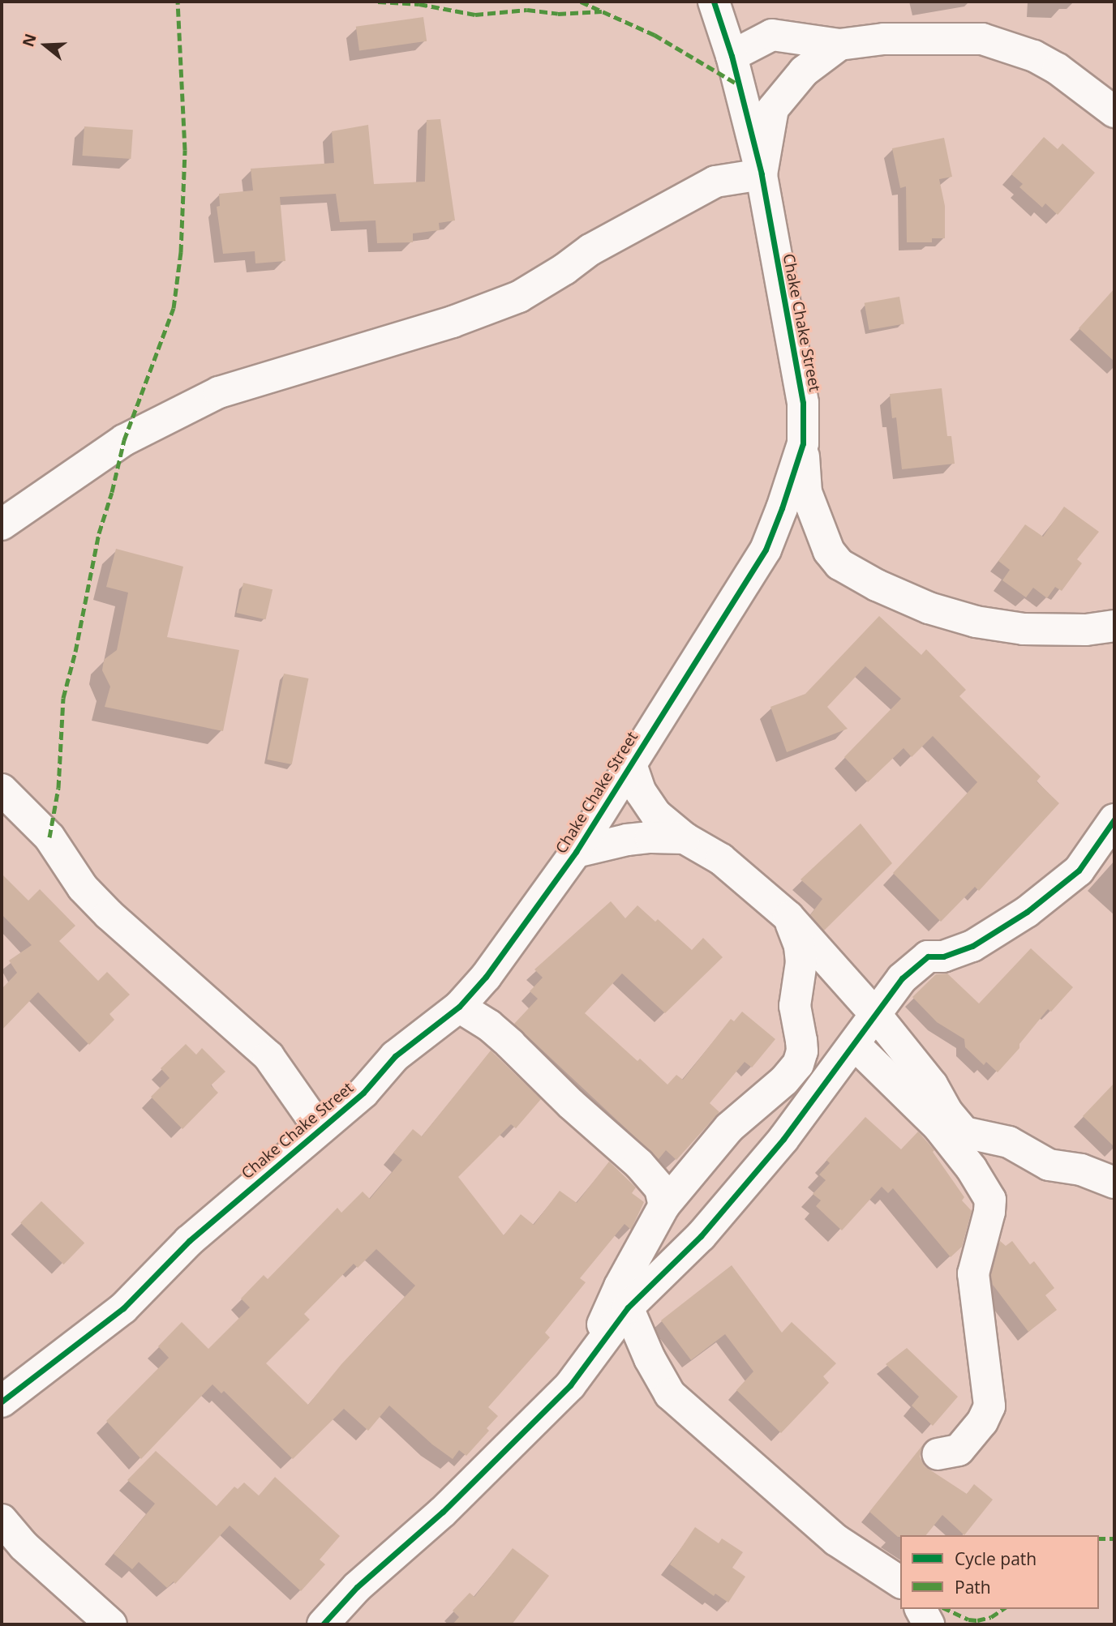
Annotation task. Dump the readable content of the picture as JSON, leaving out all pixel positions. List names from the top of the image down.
{
  "streets": {
    "street": ["Chake Chake Street"]
  },
  "legend": ["Cycle path", "Path"],
  "north": "left"
}
